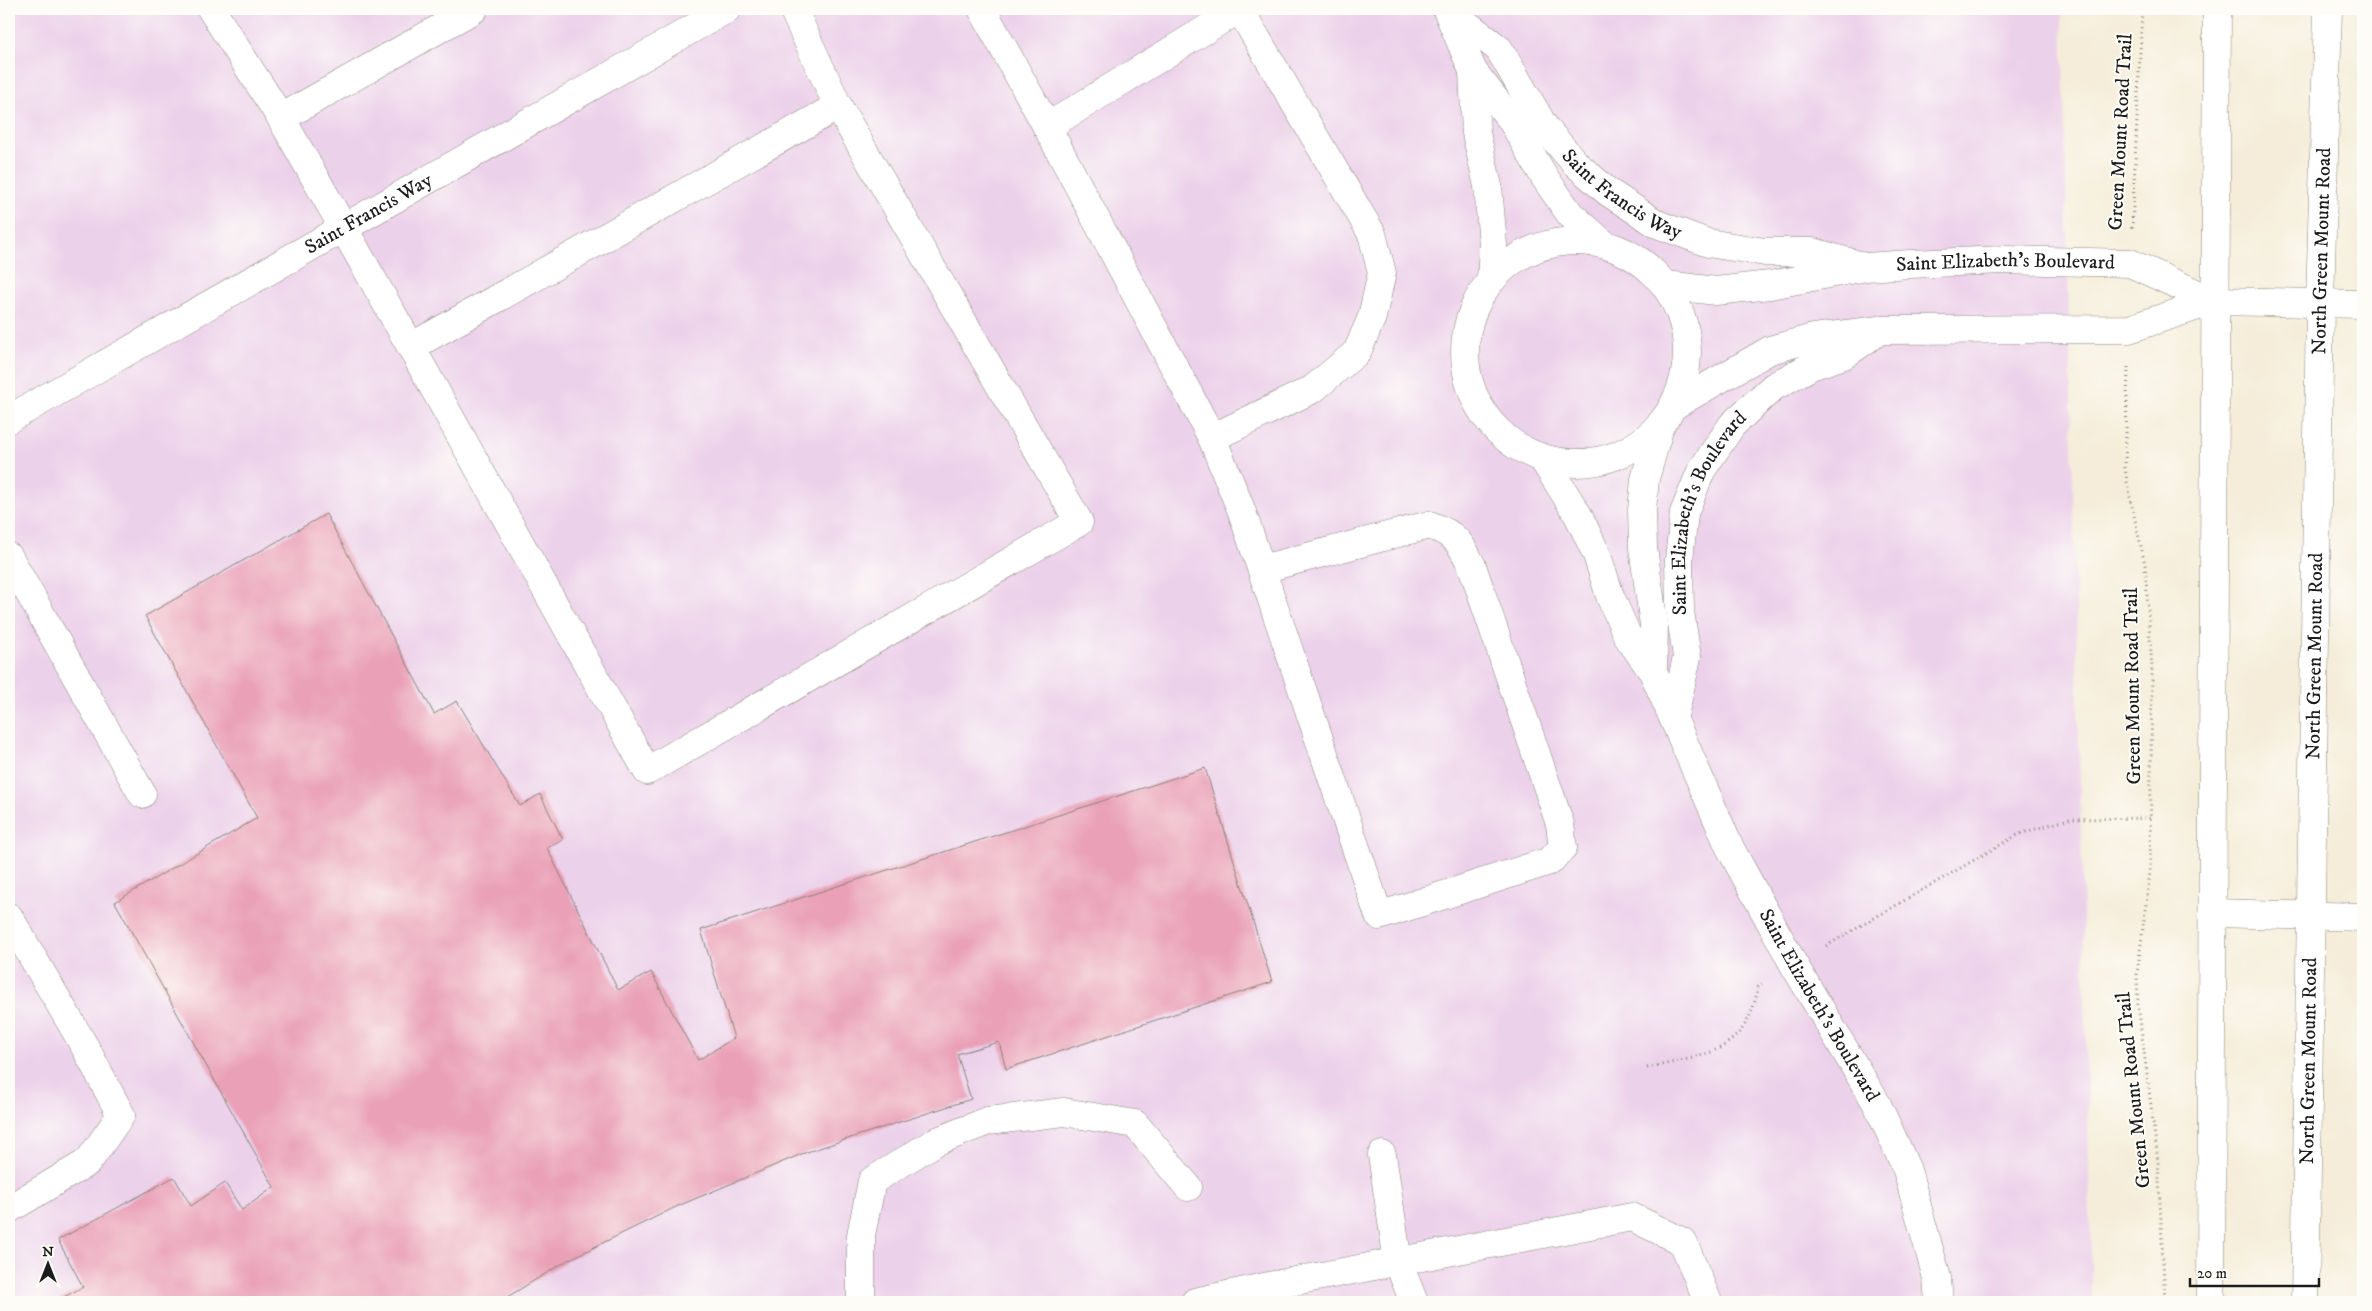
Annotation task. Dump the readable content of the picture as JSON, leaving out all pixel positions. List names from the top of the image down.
{
  "streets": {
    "street": ["Saint Francis Way", "North Green Mount Road", "Saint Elizabeth's Boulevard"],
    "path": ["Green Mount Road Trail"]
  },
  "crossings": [
    ["Green Mount Road Trail", "Saint Elizabeth's Boulevard"],
    ["Saint Francis Way", "Saint Elizabeth's Boulevard"]
  ],
  "scale_bar": "20 m",
  "north": "top"
}
